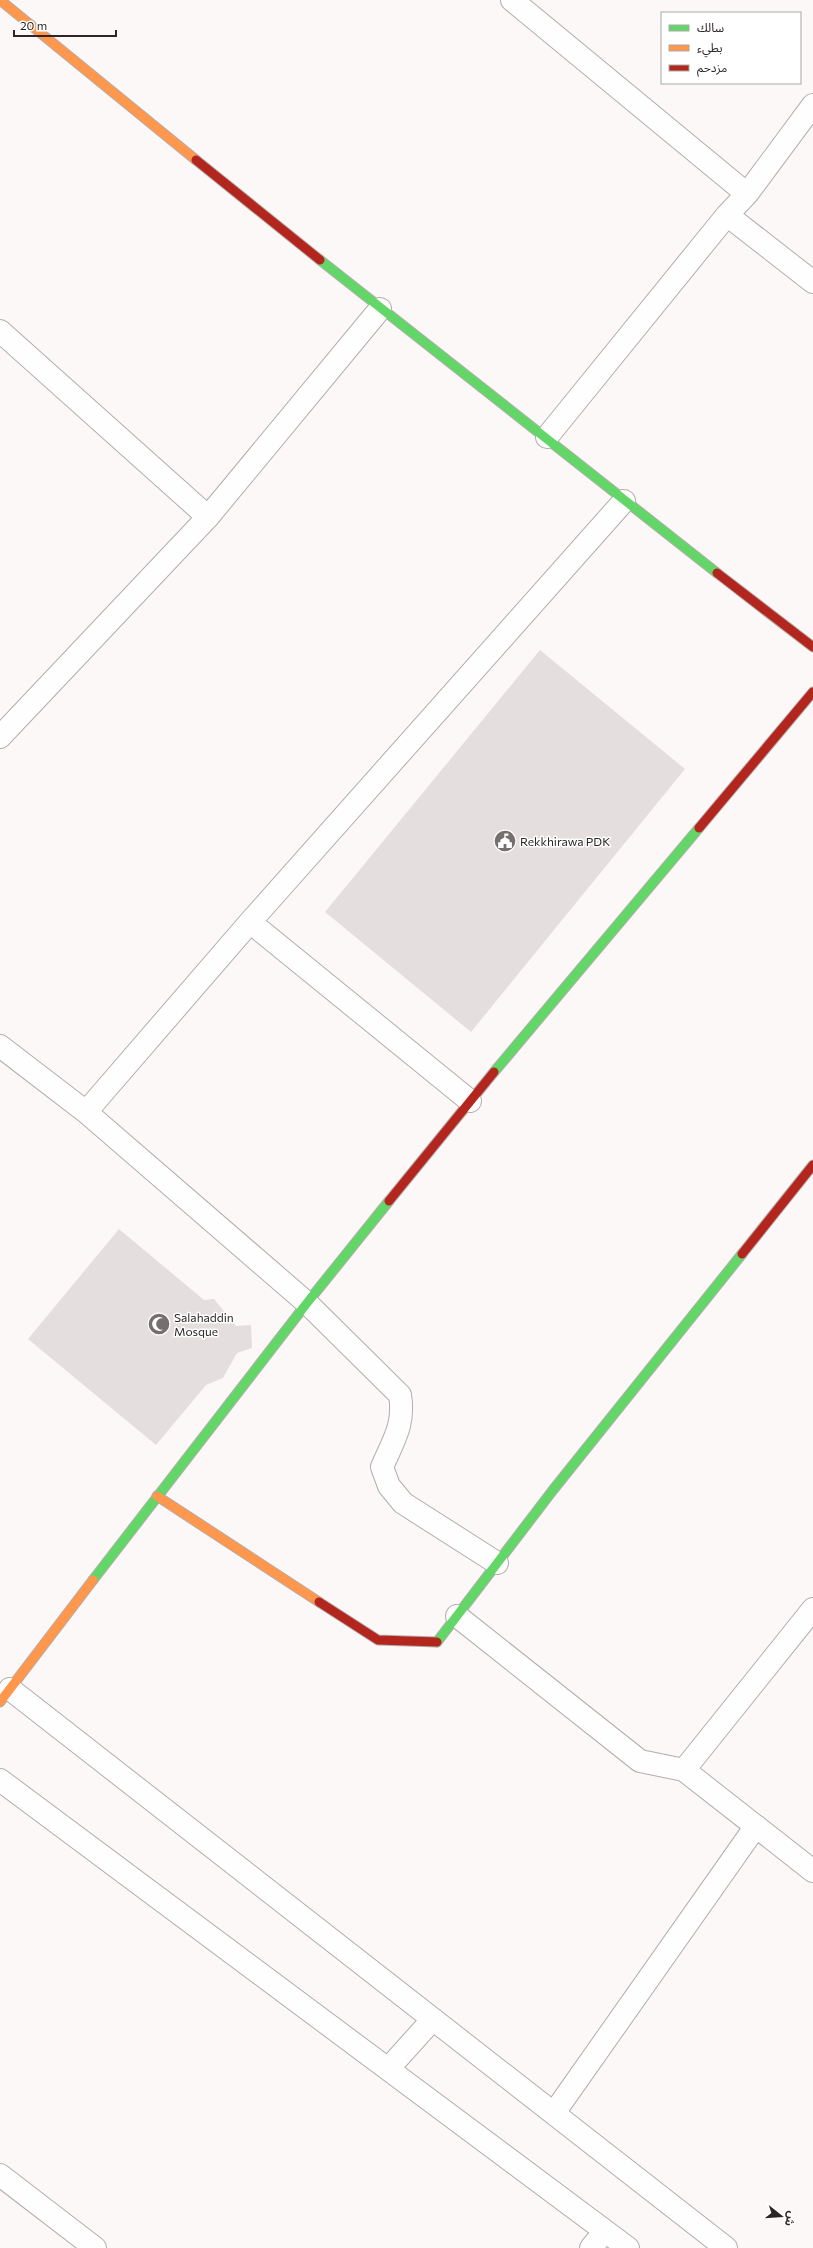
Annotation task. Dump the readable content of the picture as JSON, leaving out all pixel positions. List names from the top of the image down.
{
  "places": {
    "public building": ["Rekkhirawa PDK"],
    "mosque": ["Salahaddin Mosque"]
  },
  "legend": ["سالك", "بطيء", "مزدحم"],
  "scale_bar": "20 m",
  "north": "right"
}
